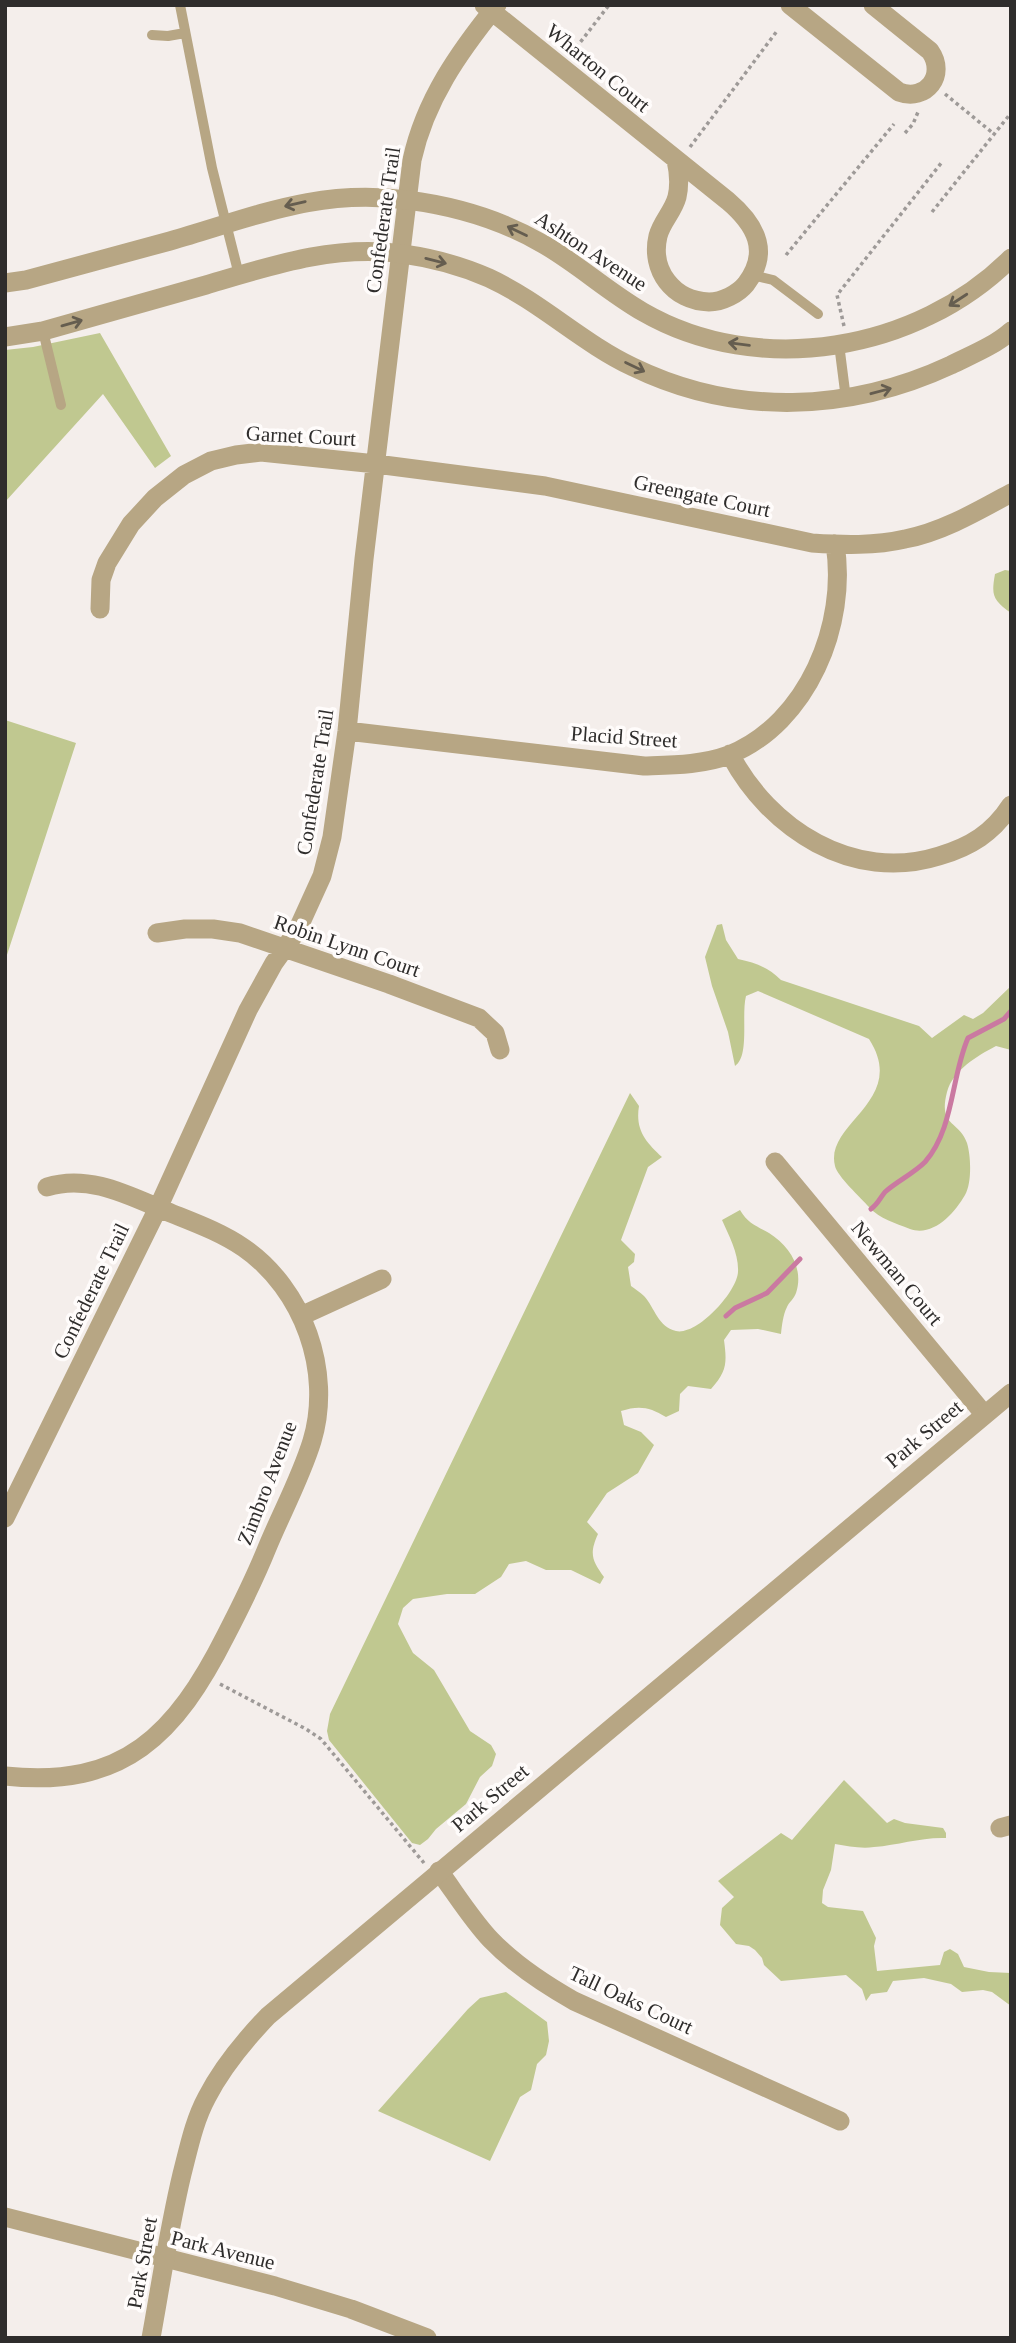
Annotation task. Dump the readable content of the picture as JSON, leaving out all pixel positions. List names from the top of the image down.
{
  "streets": {
    "street": [
      "Wharton Court",
      "Confederate Trail",
      "Ashton Avenue",
      "Garnet Court",
      "Greengate Court",
      "Placid Street",
      "Robin Lynn Court",
      "Newman Court",
      "Park Street",
      "Zimbro Avenue",
      "Tall Oaks Court",
      "Park Avenue"
    ]
  },
  "crossings": [
    ["Wharton Court", "Confederate Trail"],
    ["Confederate Trail", "Ashton Avenue"],
    ["Confederate Trail", "Garnet Court"],
    ["Confederate Trail", "Greengate Court"],
    ["Confederate Trail", "Placid Street"],
    ["Confederate Trail", "Robin Lynn Court"],
    ["Confederate Trail", "Zimbro Avenue"],
    ["Garnet Court", "Greengate Court"],
    ["Greengate Court", "Placid Street"],
    ["Newman Court", "Park Street"],
    ["Park Street", "Tall Oaks Court"],
    ["Park Street", "Park Avenue"]
  ]
}
